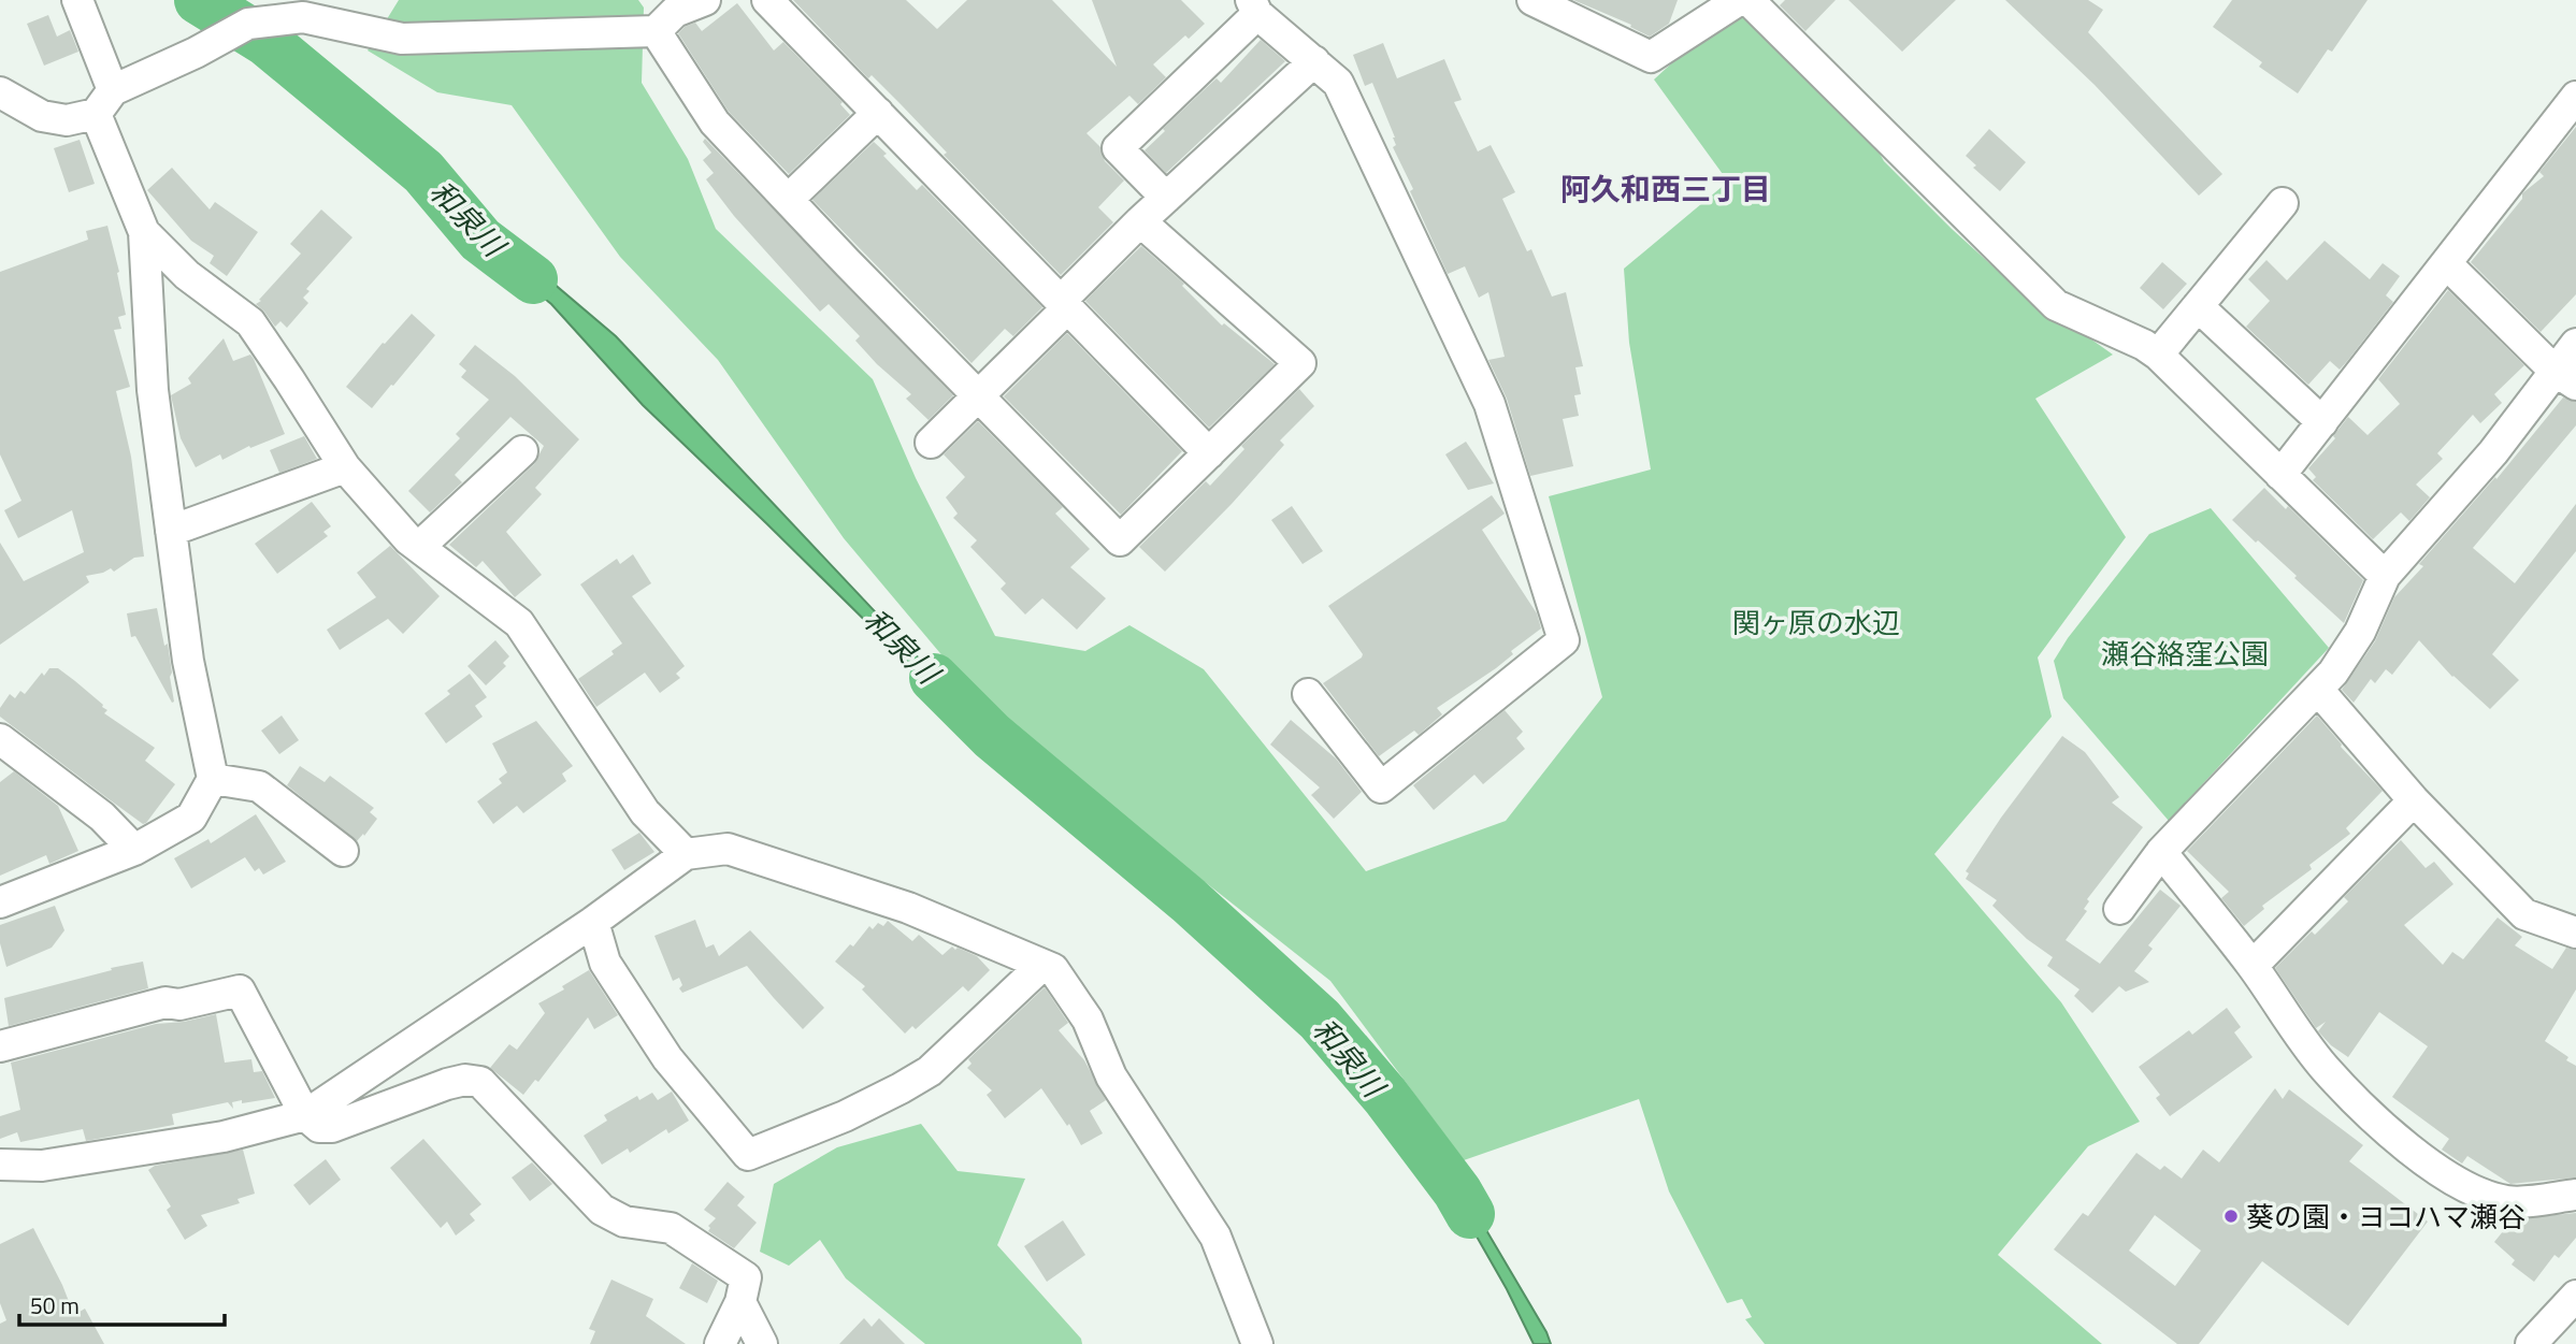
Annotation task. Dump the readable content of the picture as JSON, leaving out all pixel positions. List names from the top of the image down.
{
  "districts": ["阿久和西三丁目"],
  "water": ["和泉川"],
  "parks": ["関ヶ原の水辺", "瀬谷絡窪公園"],
  "places": ["葵の園・ヨコハマ瀬谷"],
  "scale_bar": "50 m"
}
